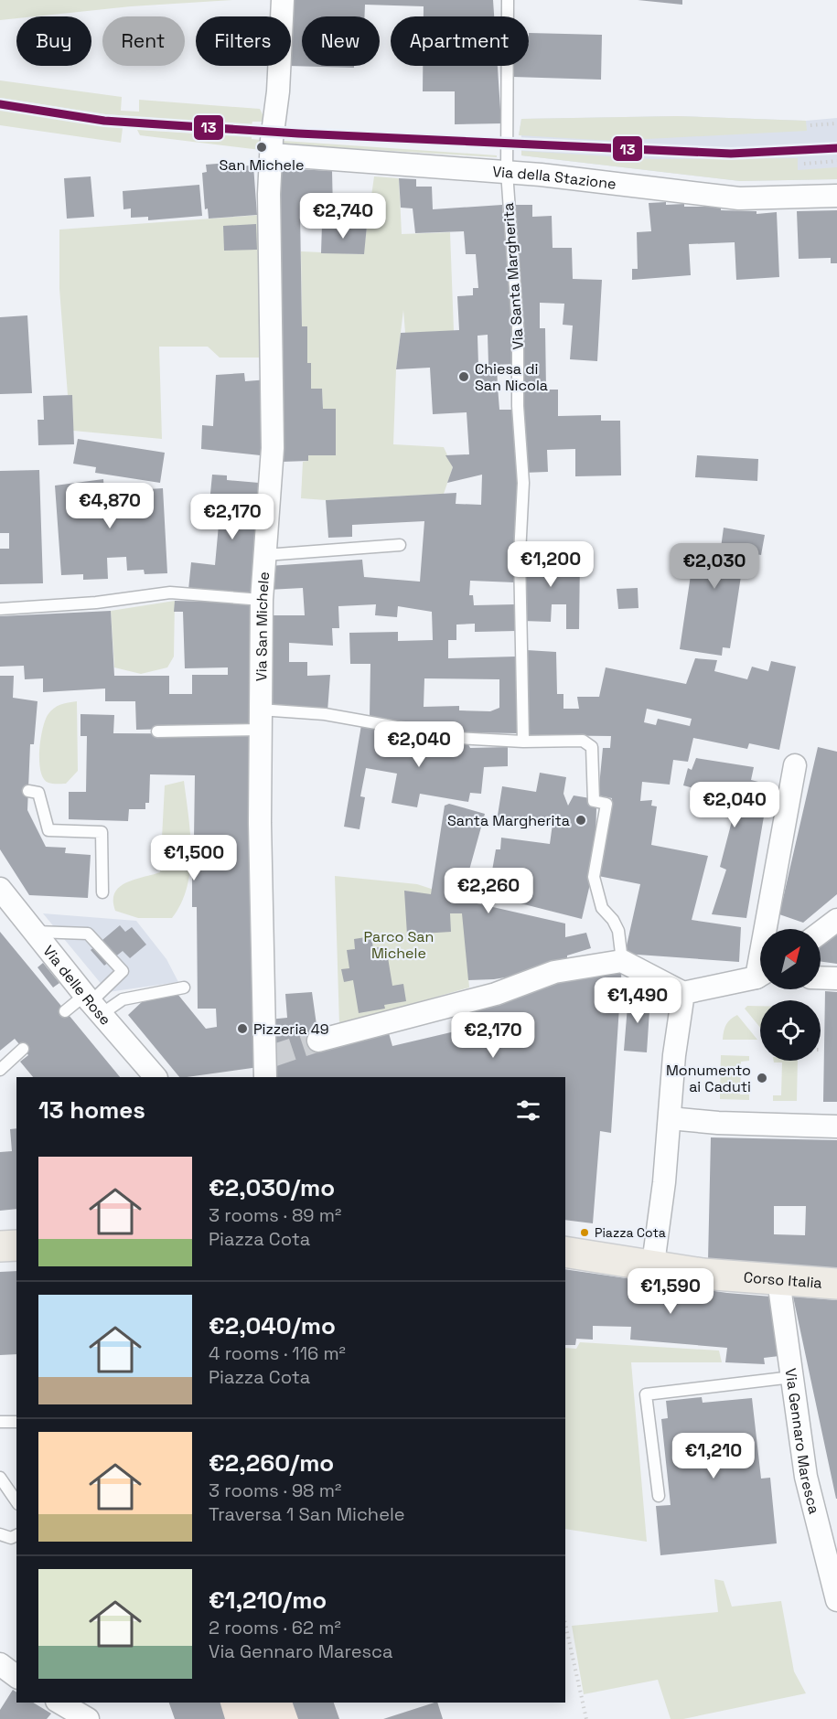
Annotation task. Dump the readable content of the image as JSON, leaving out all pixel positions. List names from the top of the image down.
{
  "streets": {
    "main road": ["Corso Italia"],
    "street": [
      "Via della Stazione",
      "Via San Michele",
      "Via delle Rose",
      "Via Gennaro Maresca"
    ],
    "lane": ["Via Santa Margherita"]
  },
  "crossings": [
    ["Via della Stazione", "Via Santa Margherita"],
    ["Via della Stazione", "Via San Michele"],
    ["Corso Italia", "Via Gennaro Maresca"]
  ],
  "parks": ["Parco San Michele"],
  "places": [
    "San Michele",
    "Chiesa di San Nicola",
    "Santa Margherita",
    "Pizzeria 49",
    "Monumento ai Caduti",
    "Piazza Cota"
  ],
  "lines": ["rail line 13"],
  "north": "top right",
  "page": {
    "chip": [
      "Buy",
      "Rent",
      "Filters",
      "New",
      "Apartment"
    ],
    "price": [
      "€2,740",
      "€4,870",
      "€2,170",
      "€1,200",
      "€2,030",
      "€2,040",
      "€2,040",
      "€1,500",
      "€2,260",
      "€1,490",
      "€2,170",
      "€1,590",
      "€1,210"
    ],
    "heading": "13 homes",
    "list": [
      {
        "name": "€2,030/mo",
        "note": "3 rooms · 89 m² · Piazza Cota"
      },
      {
        "name": "€2,040/mo",
        "note": "4 rooms · 116 m² · Piazza Cota"
      },
      {
        "name": "€2,260/mo",
        "note": "3 rooms · 98 m² · Traversa 1 San Michele"
      },
      {
        "name": "€1,210/mo",
        "note": "2 rooms · 62 m² · Via Gennaro Maresca"
      }
    ]
  }
}
